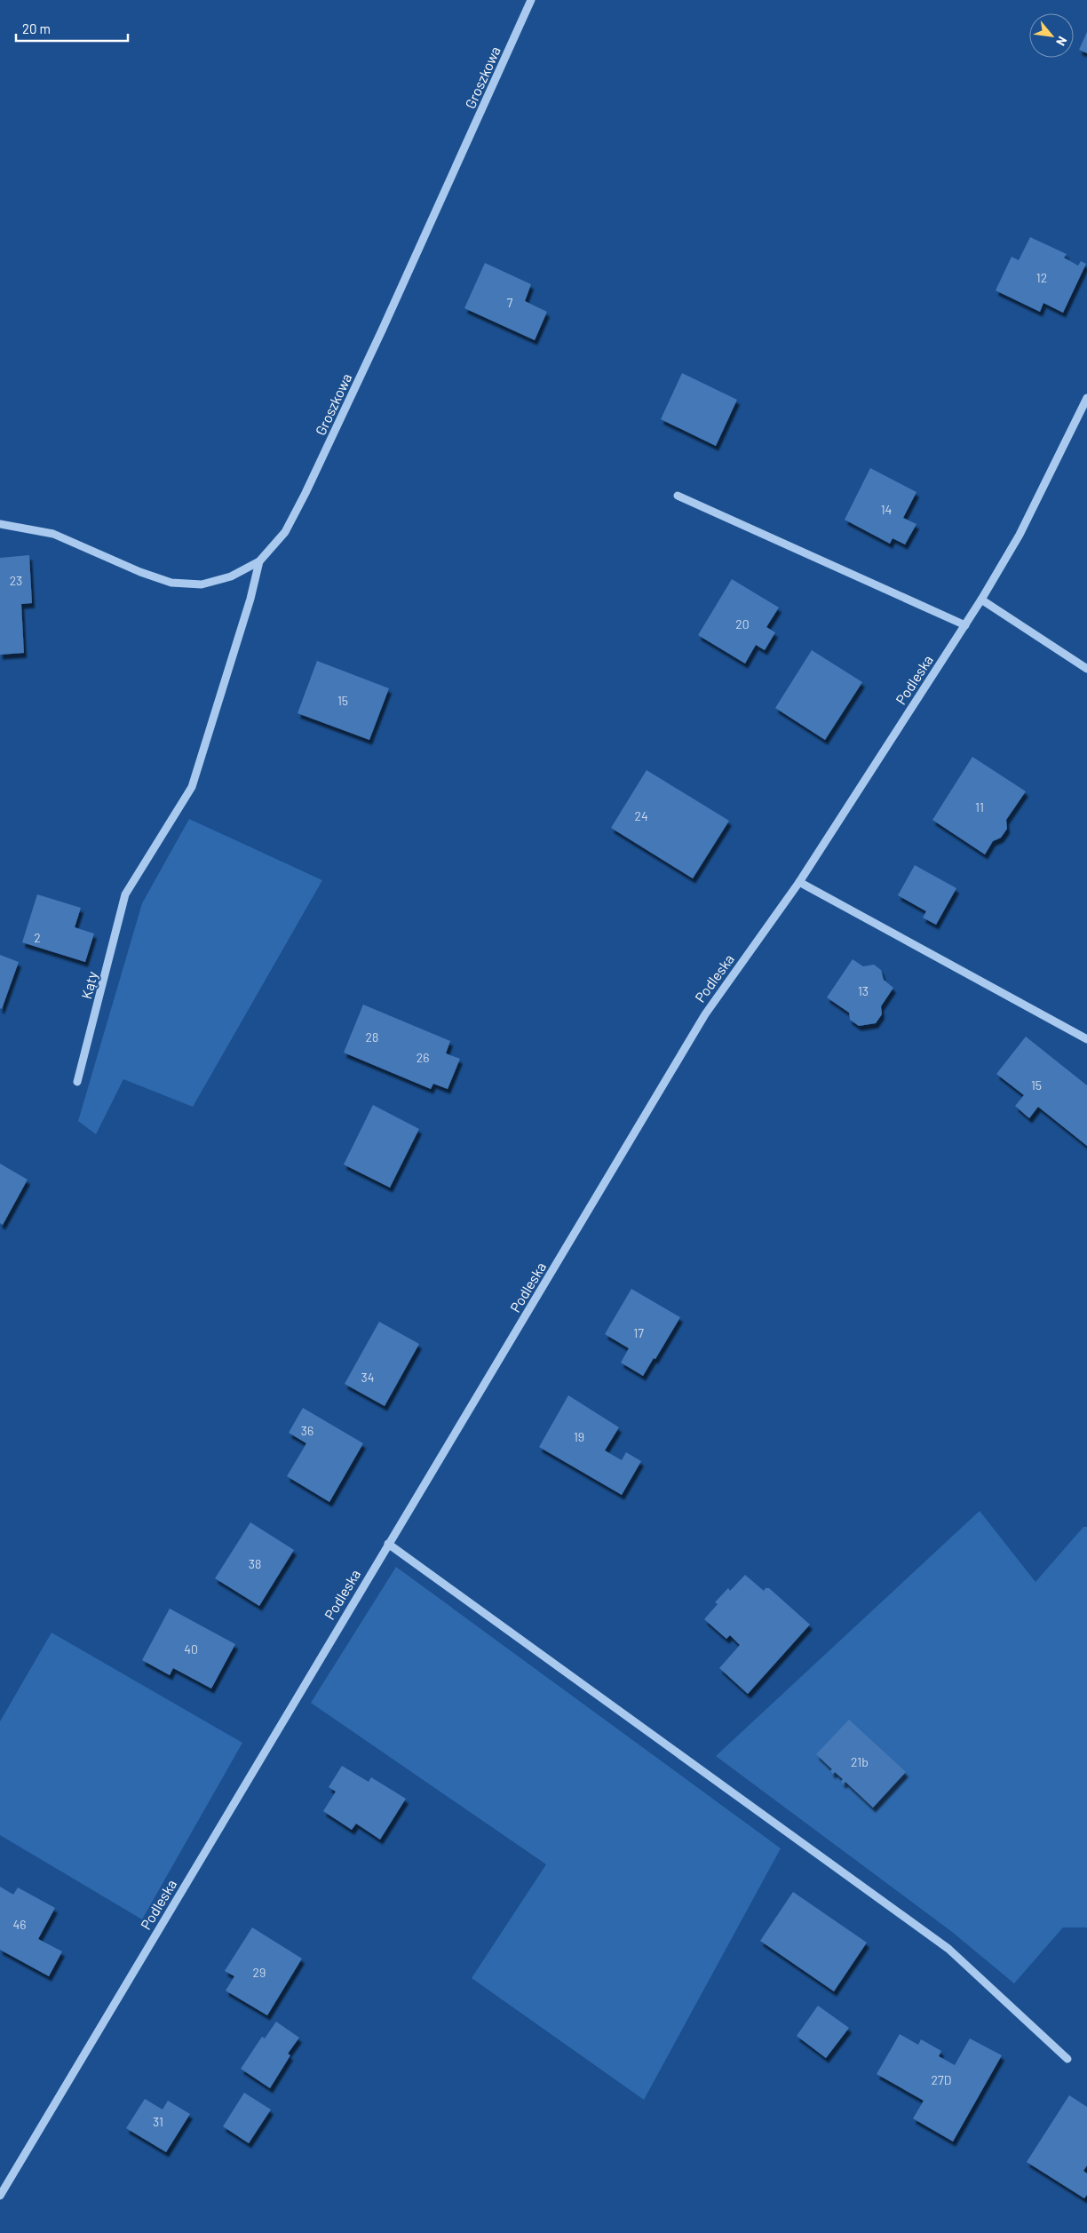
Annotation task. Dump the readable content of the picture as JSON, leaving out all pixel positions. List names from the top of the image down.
{
  "streets": {
    "street": ["Groszkowa", "Podleska", "Kąty"]
  },
  "crossings": [
    ["Groszkowa", "Kąty"]
  ],
  "house_numbers": [
    "12",
    "7",
    "14",
    "23",
    "20",
    "15",
    "11",
    "24",
    "2",
    "13",
    "28",
    "26",
    "15",
    "17",
    "34",
    "36",
    "19",
    "38",
    "40",
    "21b",
    "46",
    "29",
    "27D",
    "31"
  ],
  "scale_bar": "20 m",
  "north": "bottom right"
}
